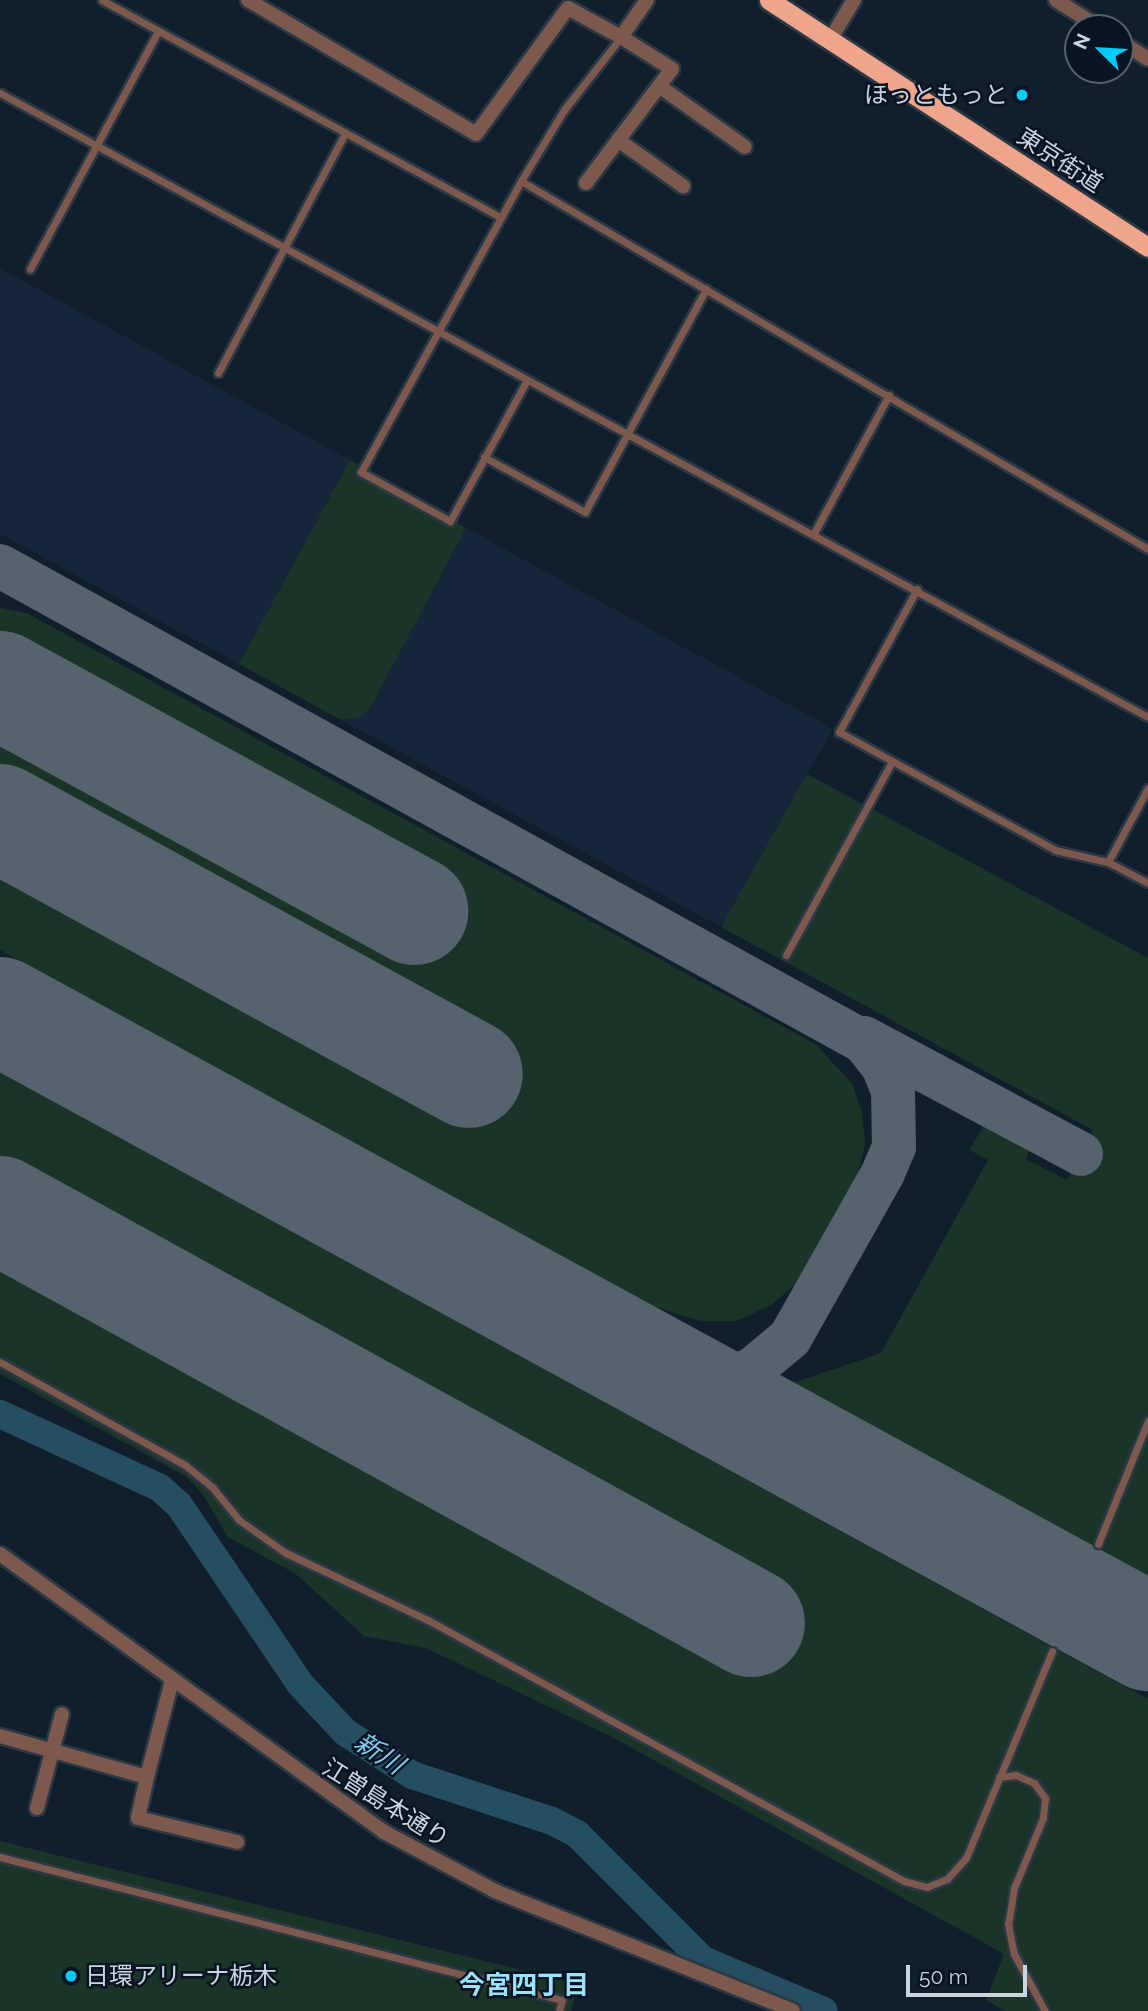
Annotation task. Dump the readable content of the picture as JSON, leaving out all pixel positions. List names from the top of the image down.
{
  "streets": {
    "highway": ["東京街道"],
    "street": ["江曽島本通り"]
  },
  "districts": ["今宮四丁目"],
  "water": ["新川"],
  "places": ["ほっともっと", "日環アリーナ栃木"],
  "scale_bar": "50 m",
  "north": "top left"
}
